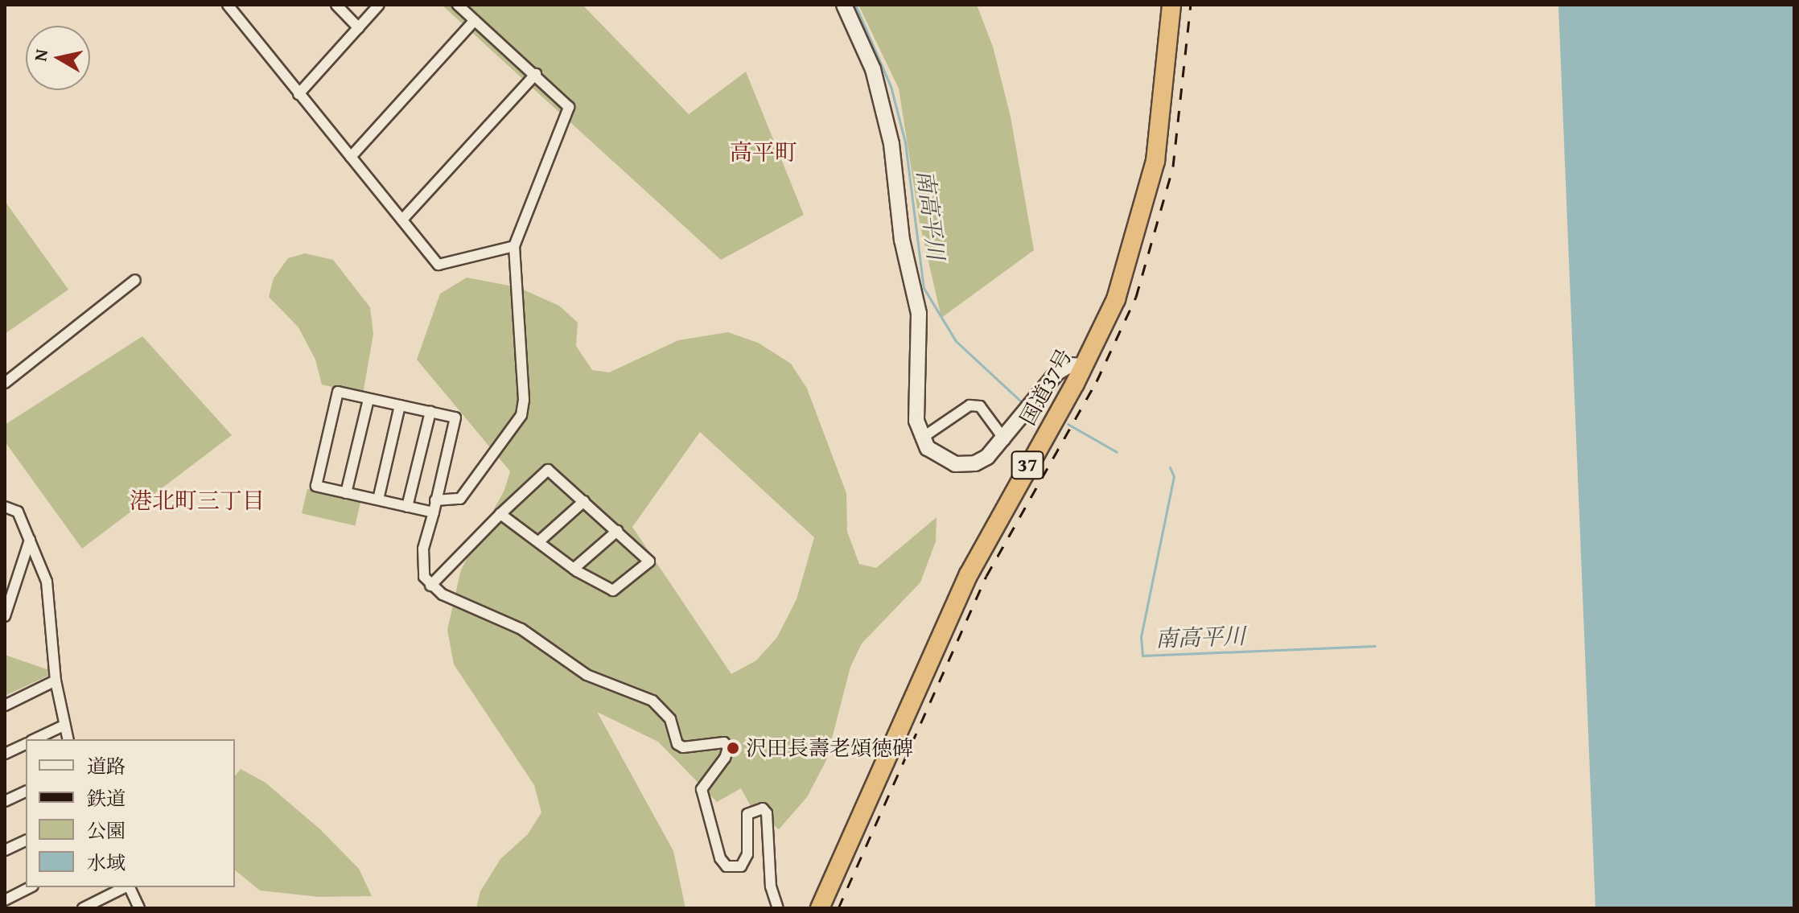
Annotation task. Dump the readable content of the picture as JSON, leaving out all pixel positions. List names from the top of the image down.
{
  "streets": {
    "highway": ["国道37号", "37"]
  },
  "districts": ["高平町", "港北町三丁目"],
  "water": ["南高平川"],
  "places": ["沢田長壽老頌徳碑"],
  "legend": [
    "道路",
    "鉄道",
    "公園",
    "水域"
  ],
  "north": "left"
}
